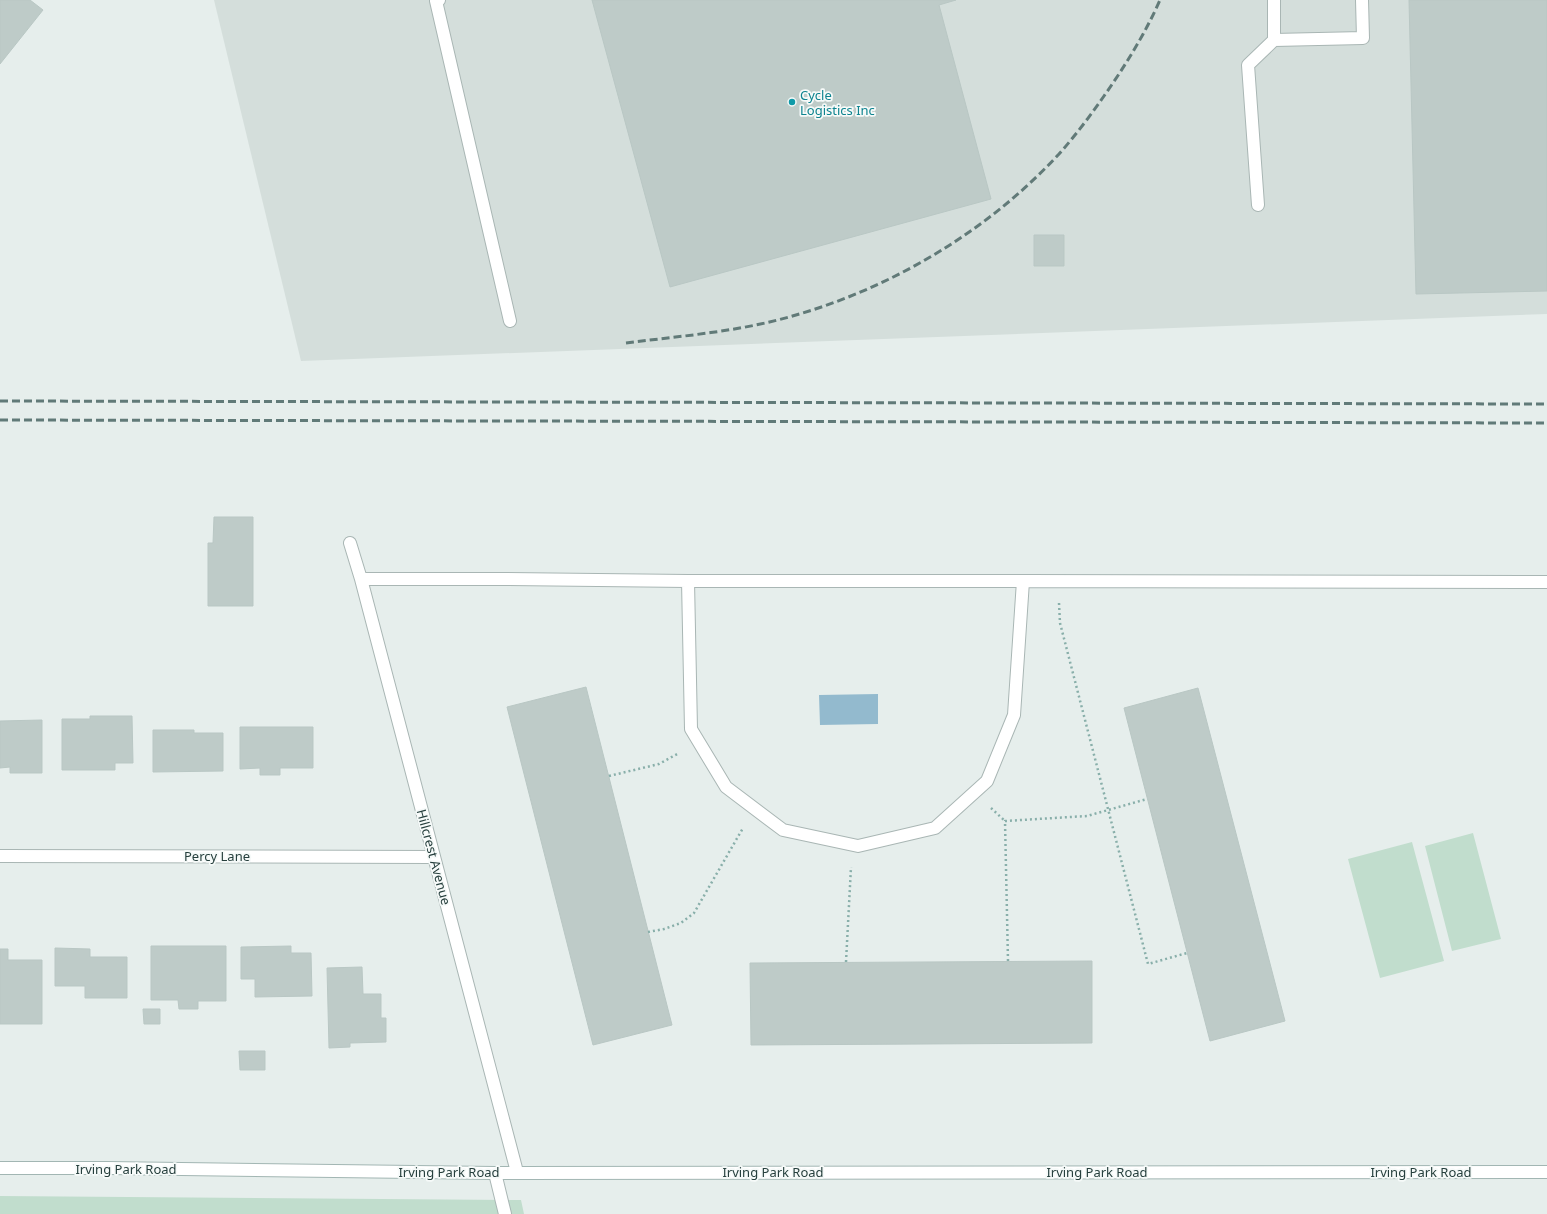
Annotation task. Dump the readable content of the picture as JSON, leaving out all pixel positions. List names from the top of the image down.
{
  "streets": {
    "street": ["Percy Lane", "Hillcrest Avenue", "Irving Park Road"]
  },
  "crossings": [
    ["Percy Lane", "Hillcrest Avenue"],
    ["Hillcrest Avenue", "Irving Park Road"]
  ],
  "places": ["Cycle Logistics Inc"]
}
